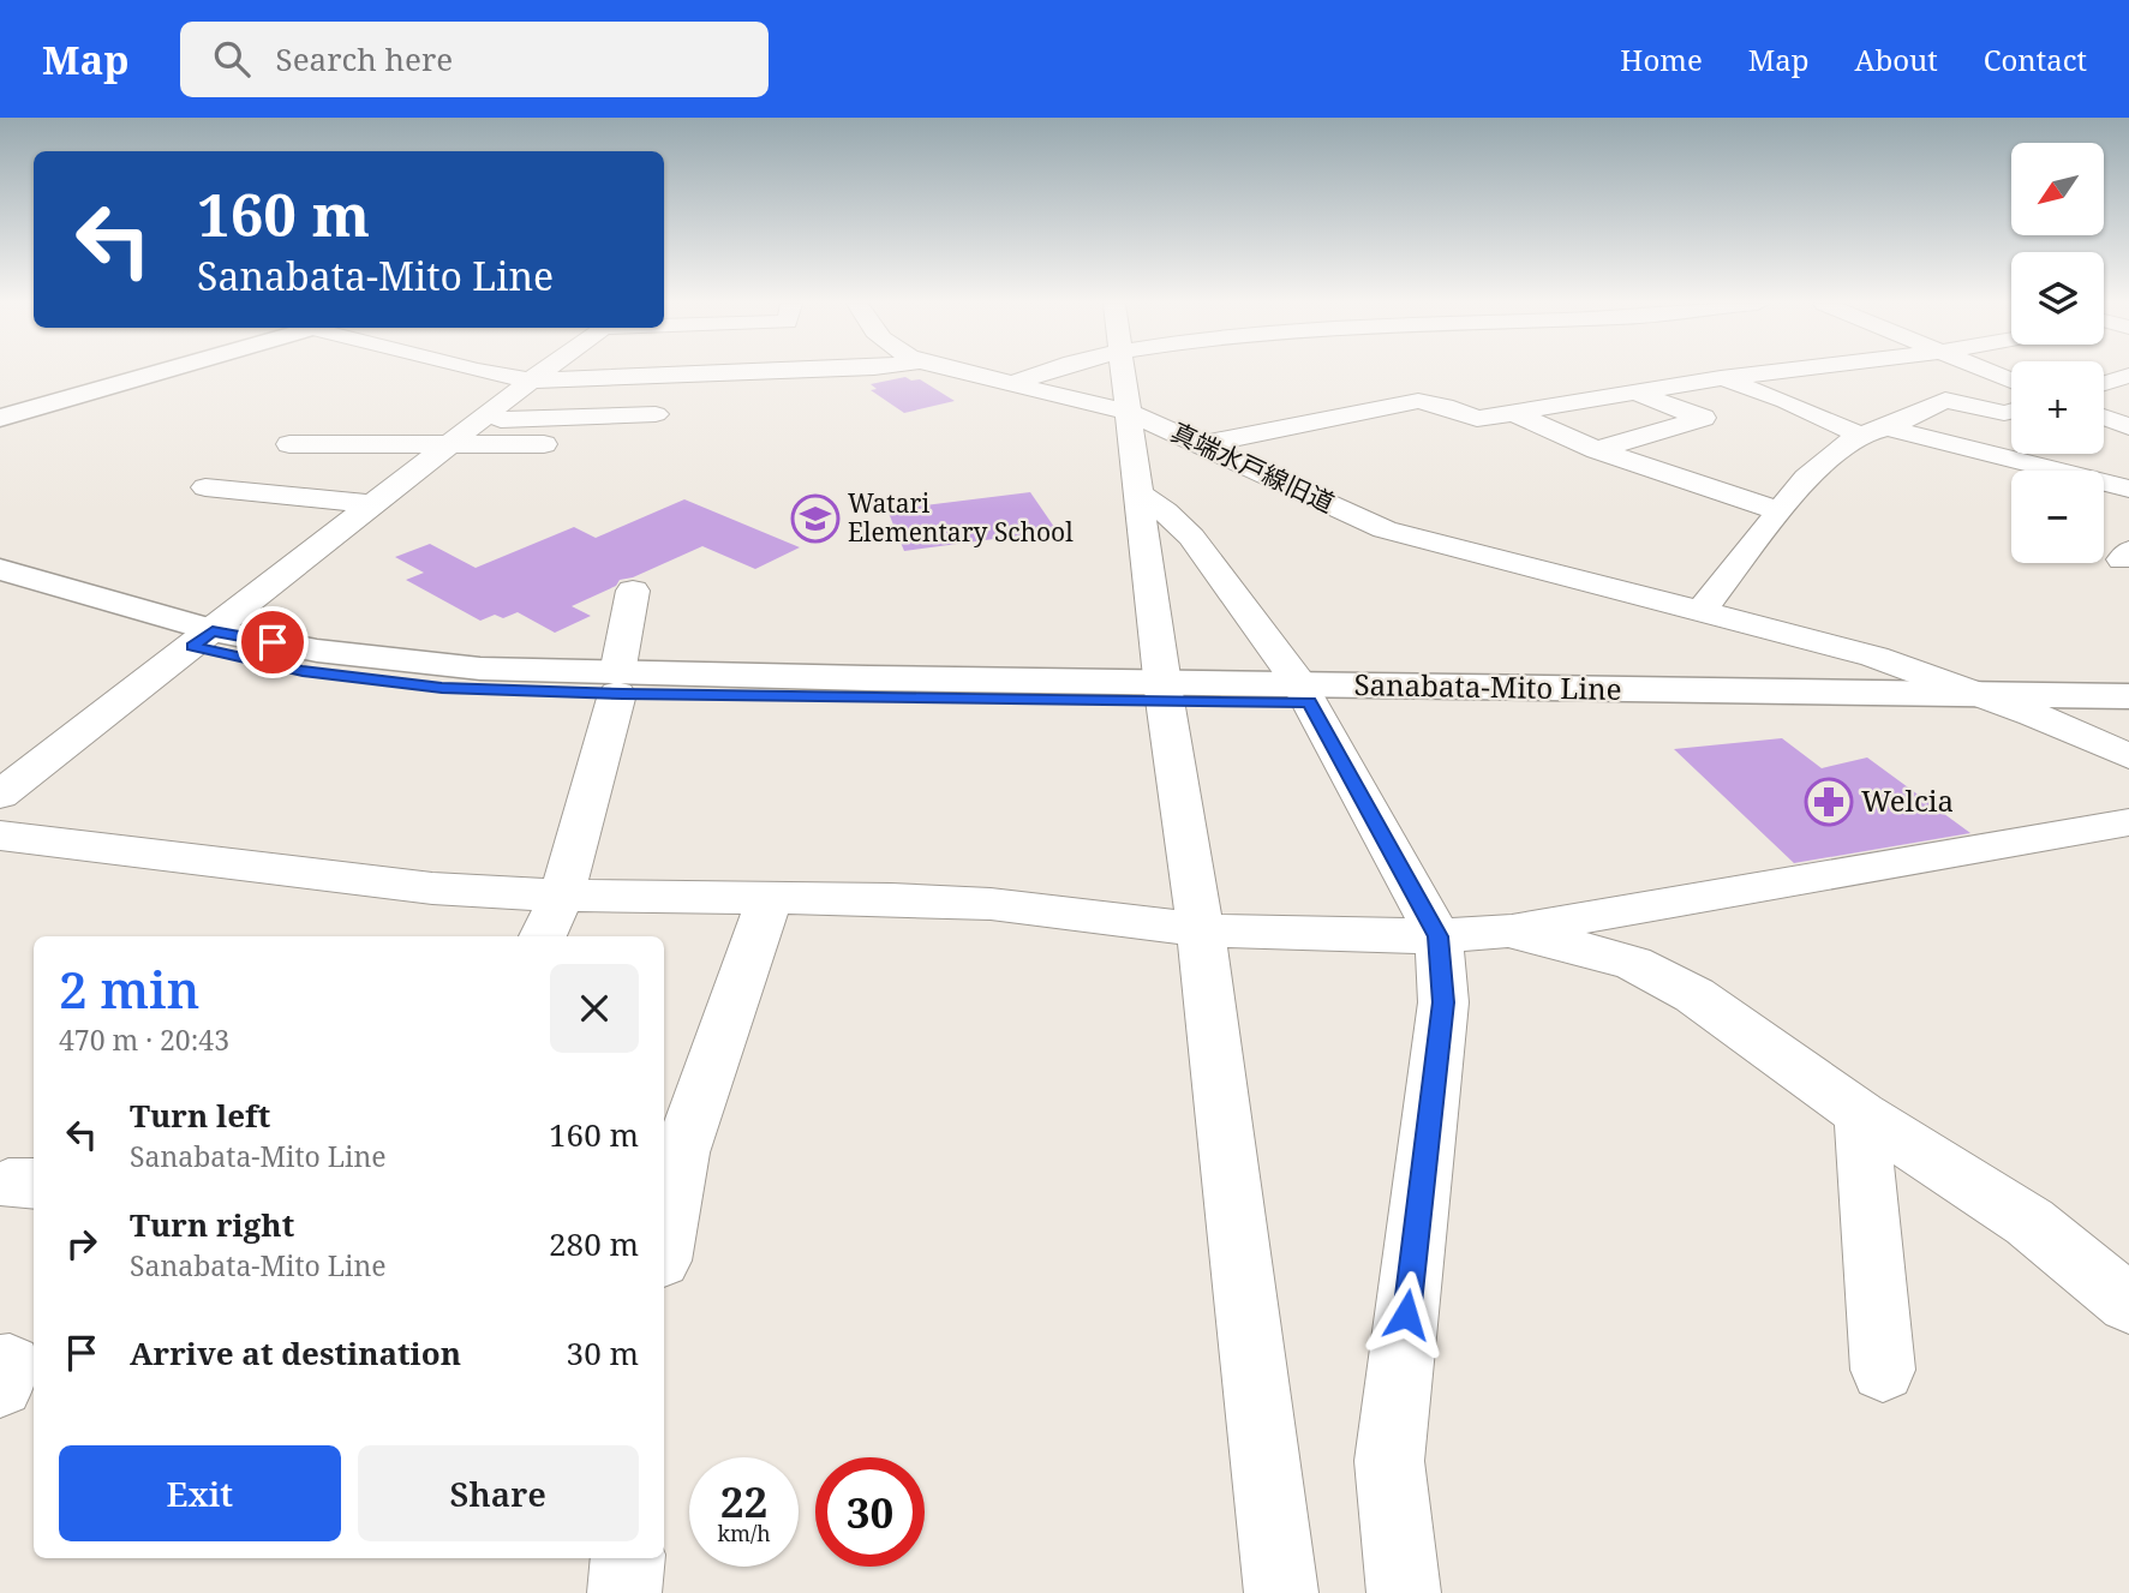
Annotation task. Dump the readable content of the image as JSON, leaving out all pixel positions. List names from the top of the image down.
{
  "streets": {
    "main road": ["Sanabata-Mito Line"],
    "street": ["真端水戸線旧道"]
  },
  "crossings": [
    ["真端水戸線旧道", "Sanabata-Mito Line"]
  ],
  "places": {
    "school or university": ["Watari Elementary School"],
    "pharmacy": ["Welcia"]
  },
  "north": "bottom left",
  "page": {
    "header": "Map",
    "search": "Search here",
    "nav": [
      "Home",
      "Map",
      "About",
      "Contact"
    ],
    "map_buttons": ["+", "−"],
    "turn": ["160 m", "Sanabata-Mito Line"],
    "heading": ["2 min", "470 m · 20:43"],
    "list": [
      {
        "name": "Turn left",
        "note": "Sanabata-Mito Line",
        "value": "160 m"
      },
      {
        "name": "Turn right",
        "note": "Sanabata-Mito Line",
        "value": "280 m"
      },
      {
        "name": "Arrive at destination",
        "value": "30 m"
      }
    ],
    "buttons": ["Exit", "Share"],
    "speed": "22 km/h",
    "limit": "30"
  }
}
